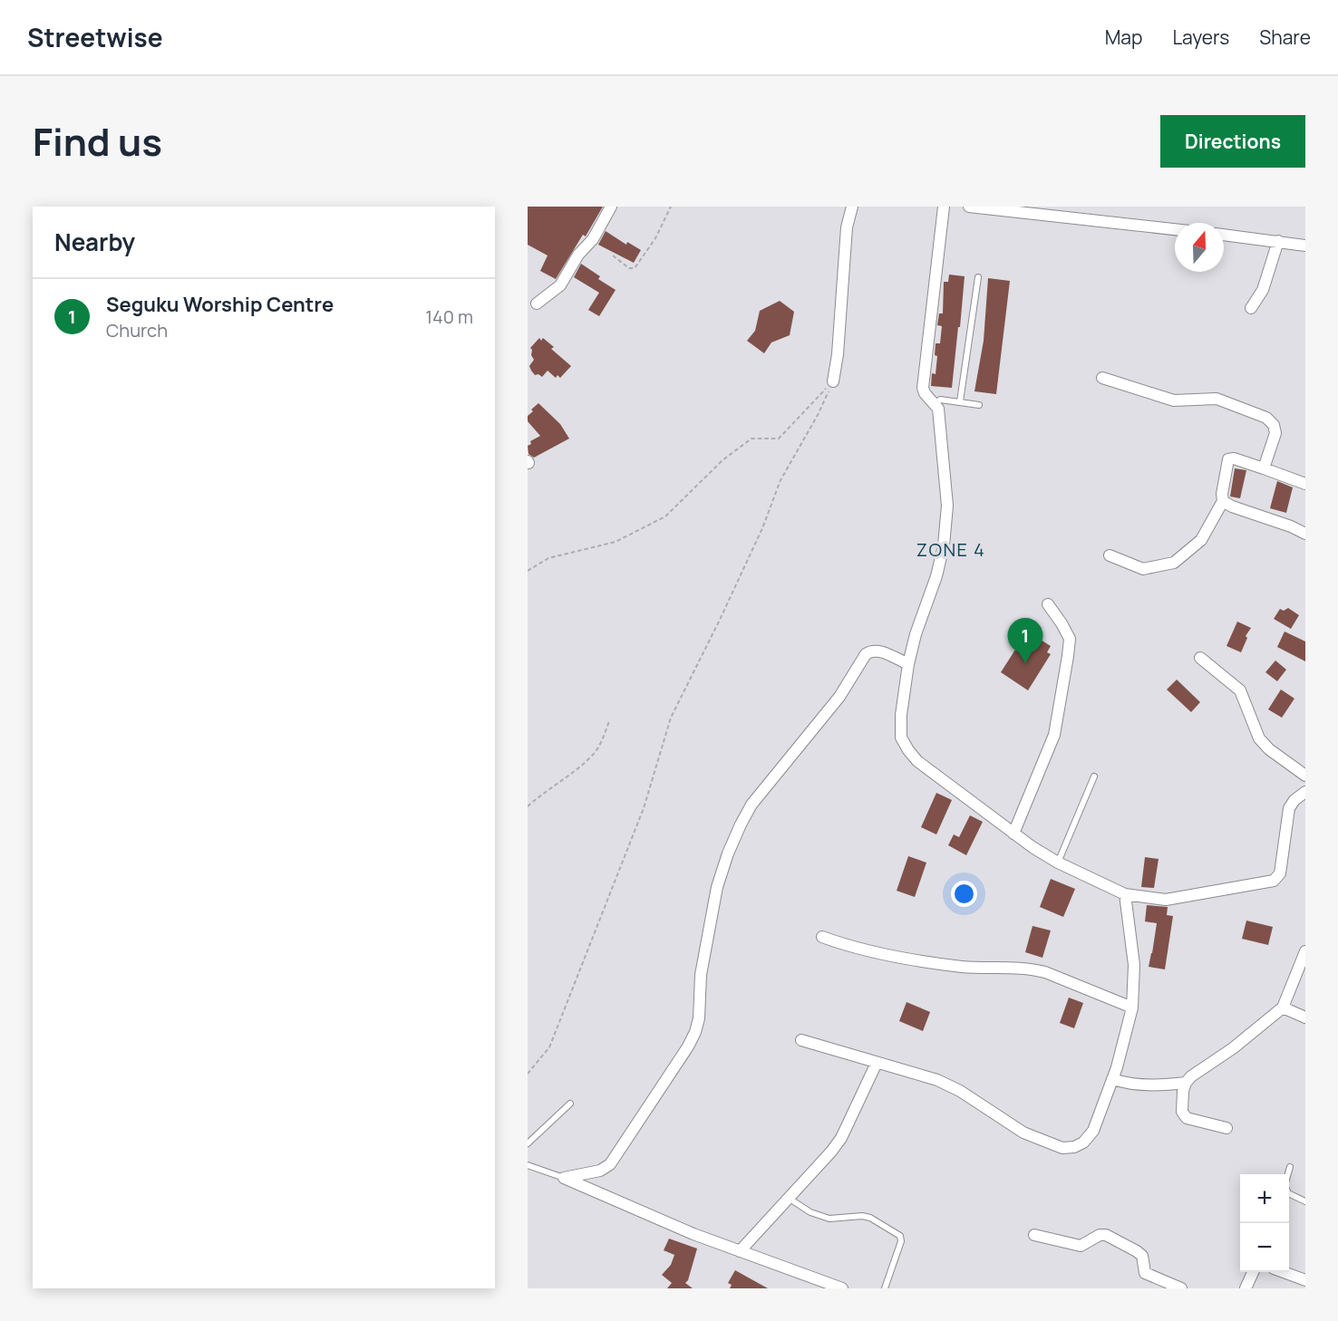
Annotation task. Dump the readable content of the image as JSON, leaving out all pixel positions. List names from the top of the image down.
{
  "districts": ["ZONE 4"],
  "north": "top",
  "page": {
    "header": "Streetwise",
    "nav": ["Map", "Layers", "Share"],
    "title": "Find us",
    "buttons": "Directions",
    "heading": "Nearby",
    "list": [
      {
        "mark": "1",
        "name": "Seguku Worship Centre",
        "note": "Church",
        "value": "140 m"
      }
    ],
    "pins": "1",
    "map_buttons": ["+", "−"]
  }
}
